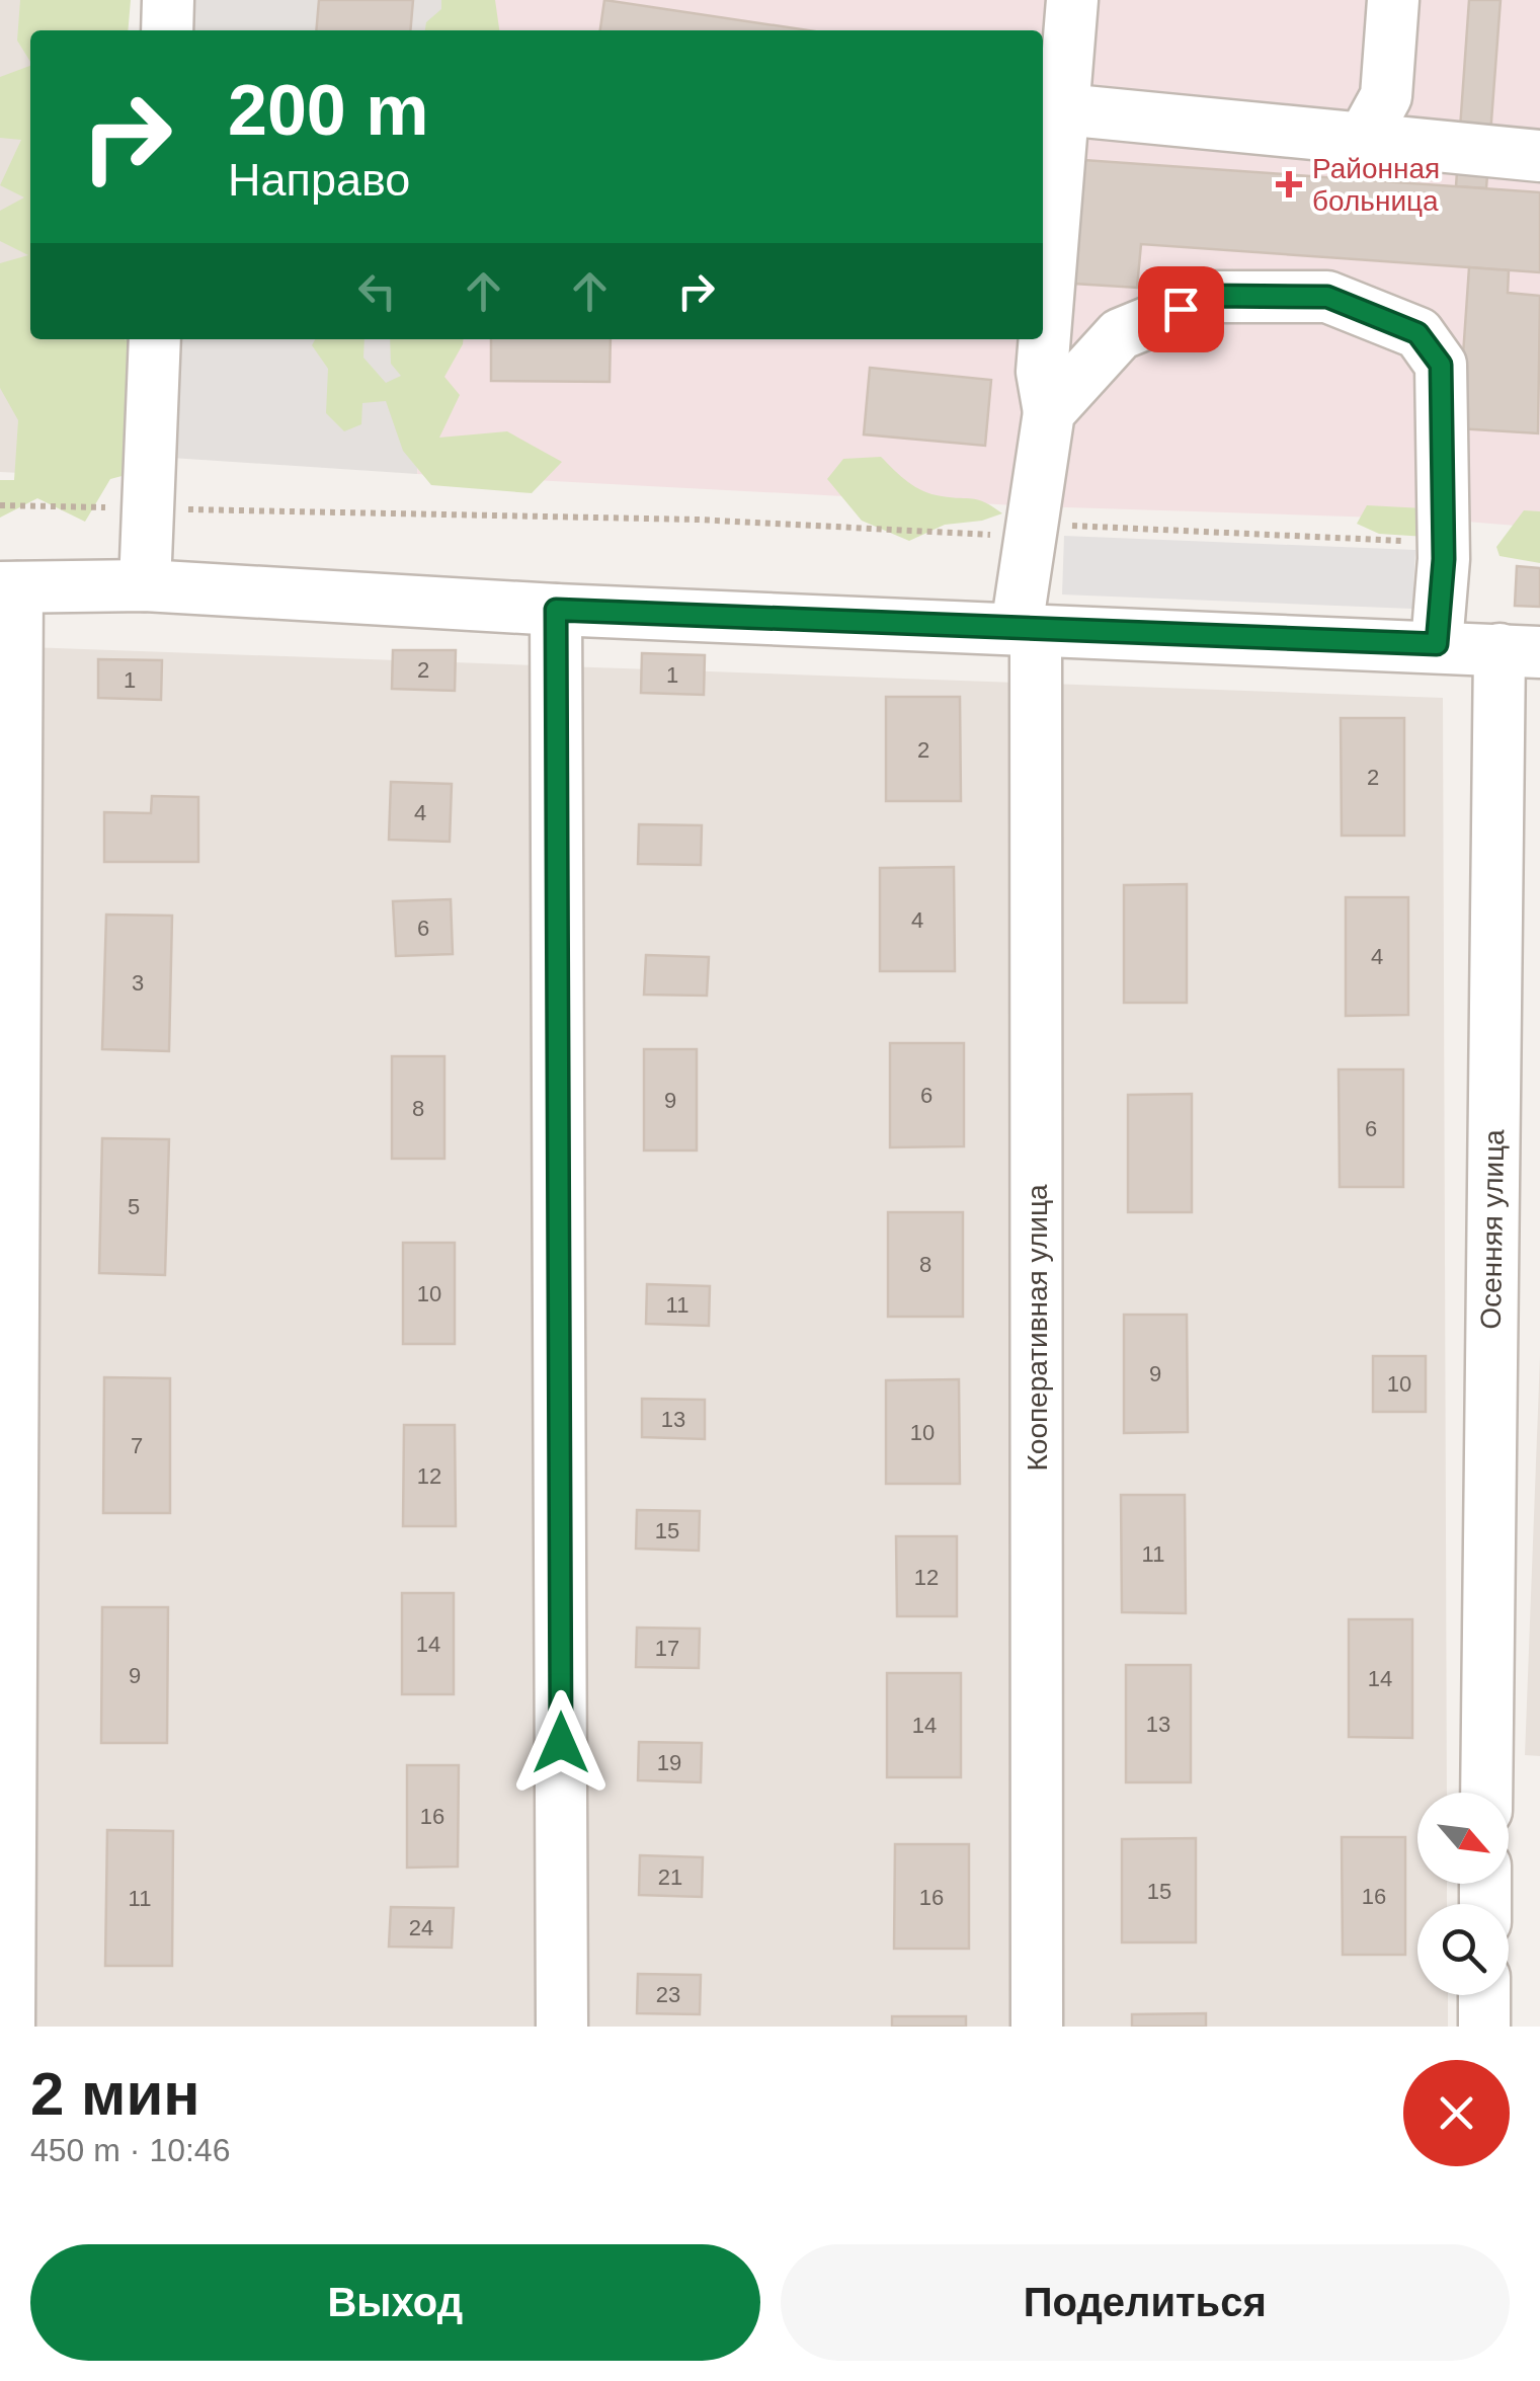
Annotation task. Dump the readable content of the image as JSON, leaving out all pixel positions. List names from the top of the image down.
{
  "streets": {
    "street": ["Осенняя улица", "Кооперативная улица"]
  },
  "places": {
    "health": ["Районная больница"]
  },
  "house_numbers": [
    "2",
    "1",
    "1",
    "2",
    "2",
    "4",
    "4",
    "6",
    "4",
    "3",
    "6",
    "9",
    "8",
    "6",
    "5",
    "8",
    "10",
    "11",
    "9",
    "10",
    "13",
    "10",
    "7",
    "12",
    "15",
    "11",
    "12",
    "14",
    "17",
    "9",
    "14",
    "13",
    "14",
    "19",
    "16",
    "21",
    "15",
    "16",
    "16",
    "11",
    "24",
    "23"
  ],
  "north": "bottom right",
  "page": {
    "turn": ["200 m", "Направо"],
    "heading": ["2 мин", "450 m · 10:46"],
    "buttons": ["Выход", "Поделиться"]
  }
}
